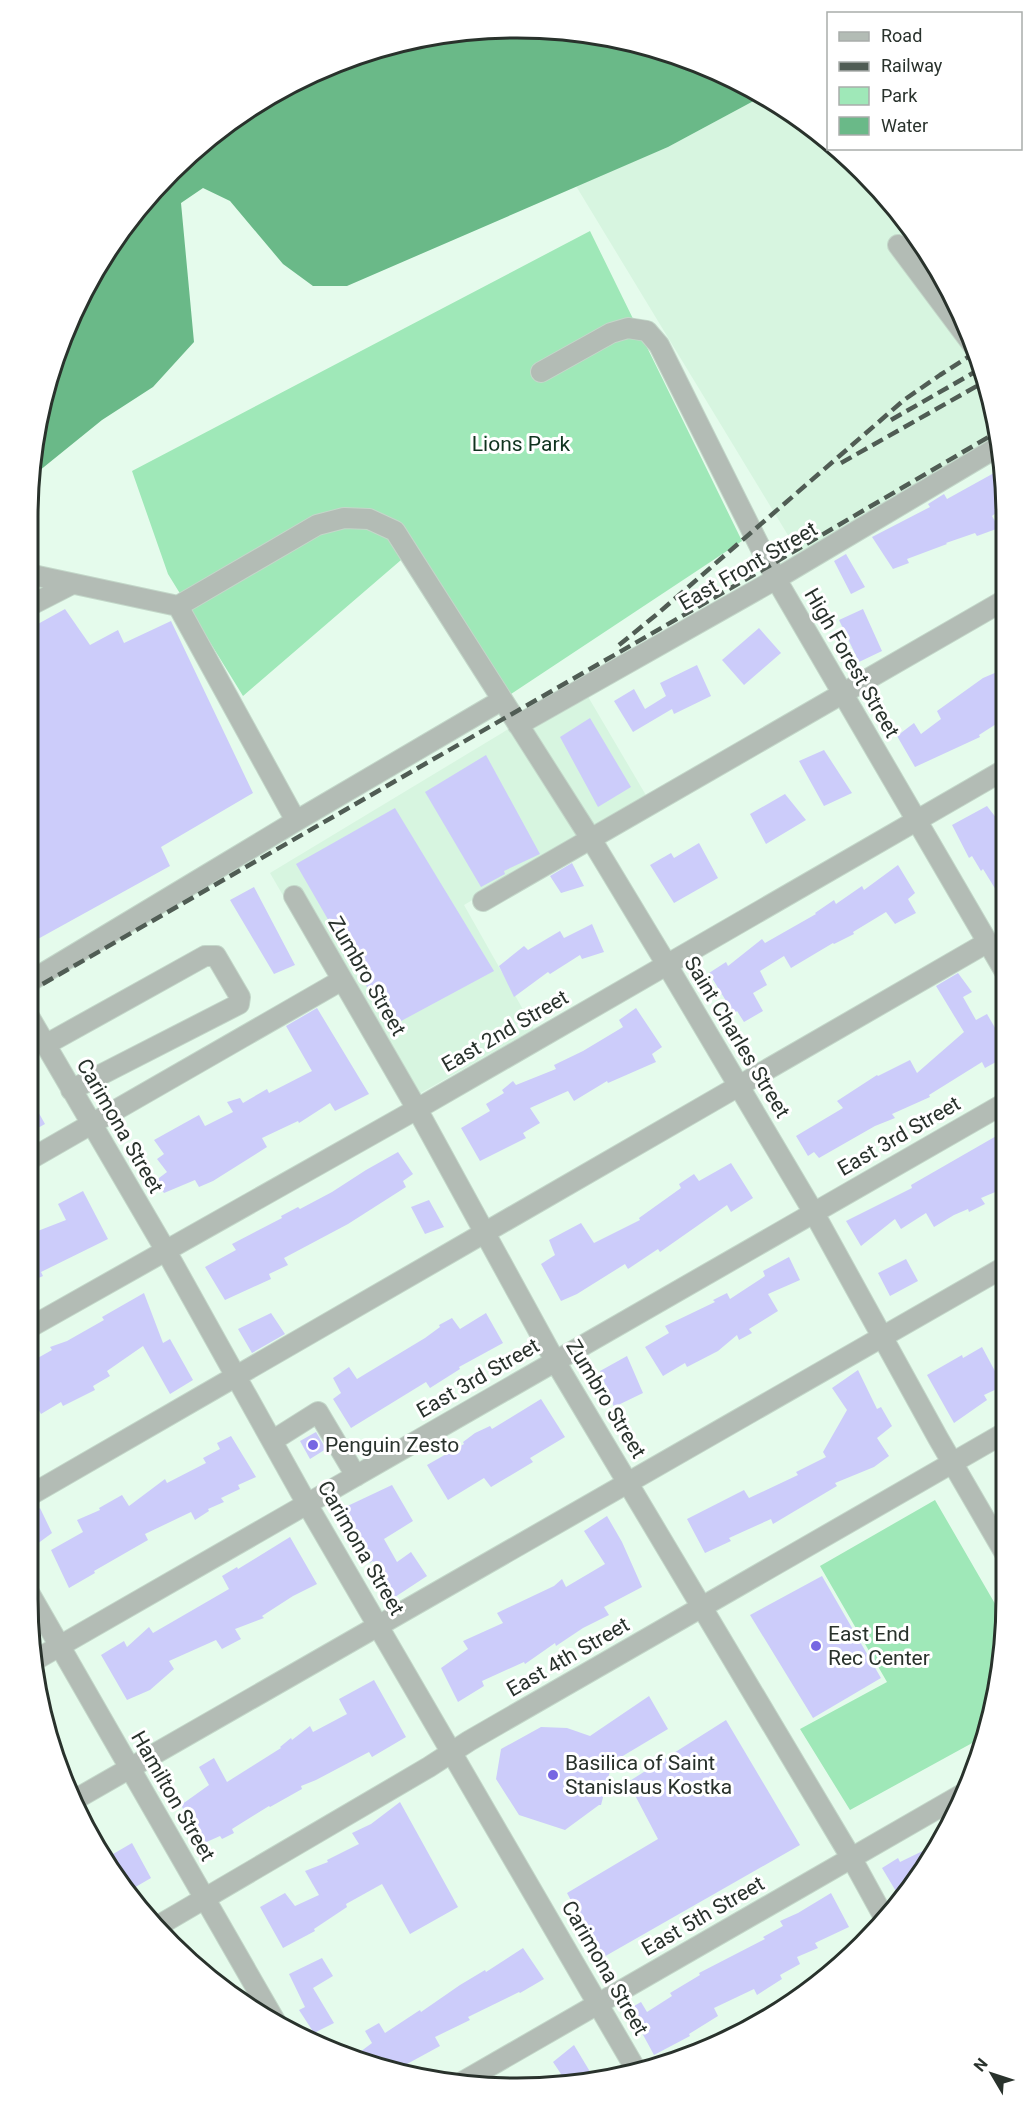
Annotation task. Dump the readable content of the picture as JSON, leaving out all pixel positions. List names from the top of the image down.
{
  "streets": {
    "street": [
      "East Front Street",
      "High Forest Street",
      "Zumbro Street",
      "East 2nd Street",
      "Saint Charles Street",
      "Carimona Street",
      "East 3rd Street",
      "East 4th Street",
      "Hamilton Street",
      "East 5th Street"
    ]
  },
  "crossings": [
    ["East Front Street", "High Forest Street"],
    ["East Front Street", "Saint Charles Street"],
    ["High Forest Street", "East 2nd Street"],
    ["Zumbro Street", "East 2nd Street"],
    ["Zumbro Street", "East 3rd Street"],
    ["Zumbro Street", "East 4th Street"],
    ["Zumbro Street", "East 5th Street"],
    ["East 2nd Street", "Saint Charles Street"],
    ["East 2nd Street", "Carimona Street"],
    ["Saint Charles Street", "East 3rd Street"],
    ["Saint Charles Street", "East 4th Street"],
    ["Carimona Street", "East 3rd Street"],
    ["Carimona Street", "East 4th Street"],
    ["Carimona Street", "East 5th Street"],
    ["East 3rd Street", "Hamilton Street"],
    ["East 4th Street", "Hamilton Street"]
  ],
  "parks": ["Lions Park"],
  "places": ["Penguin Zesto", "East End Rec Center", "Basilica of Saint Stanislaus Kostka"],
  "legend": [
    "Road",
    "Railway",
    "Park",
    "Water"
  ],
  "north": "top left"
}
